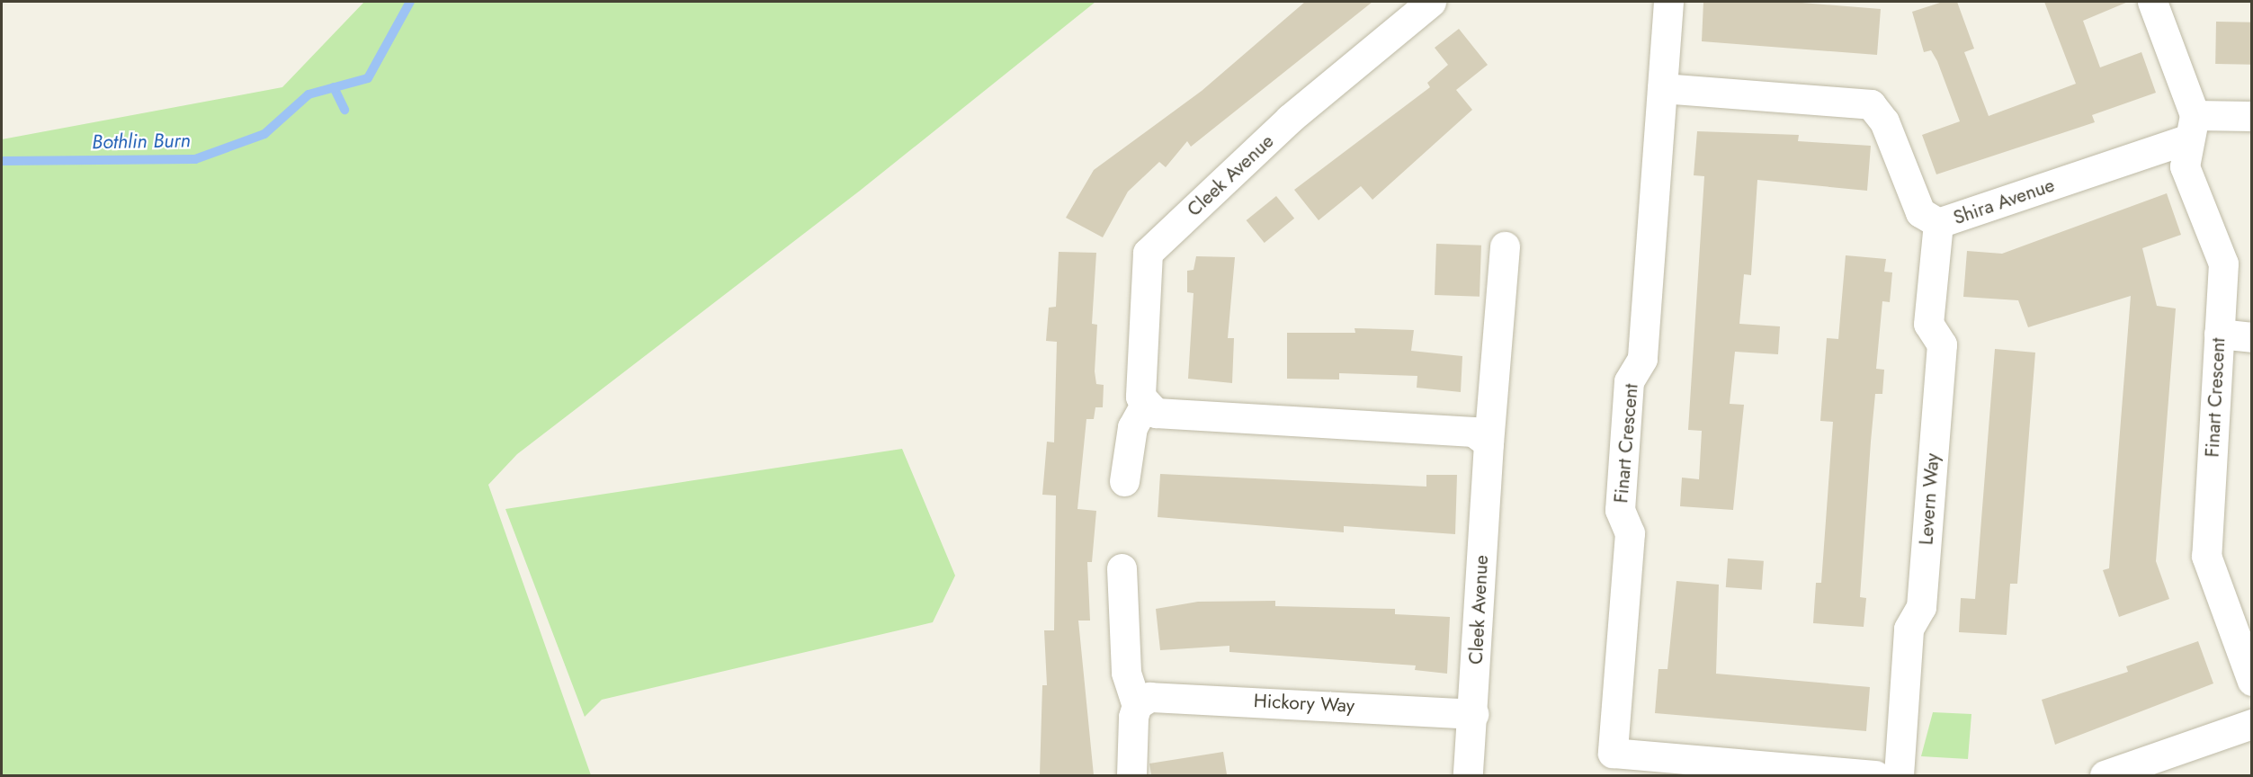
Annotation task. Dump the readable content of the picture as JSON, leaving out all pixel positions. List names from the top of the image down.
{
  "streets": {
    "street": [
      "Cleek Avenue",
      "Shira Avenue",
      "Finart Crescent",
      "Levern Way",
      "Hickory Way"
    ]
  },
  "crossings": [
    ["Cleek Avenue", "Hickory Way"],
    ["Shira Avenue", "Finart Crescent"],
    ["Shira Avenue", "Levern Way"]
  ],
  "water": ["Bothlin Burn"]
}
